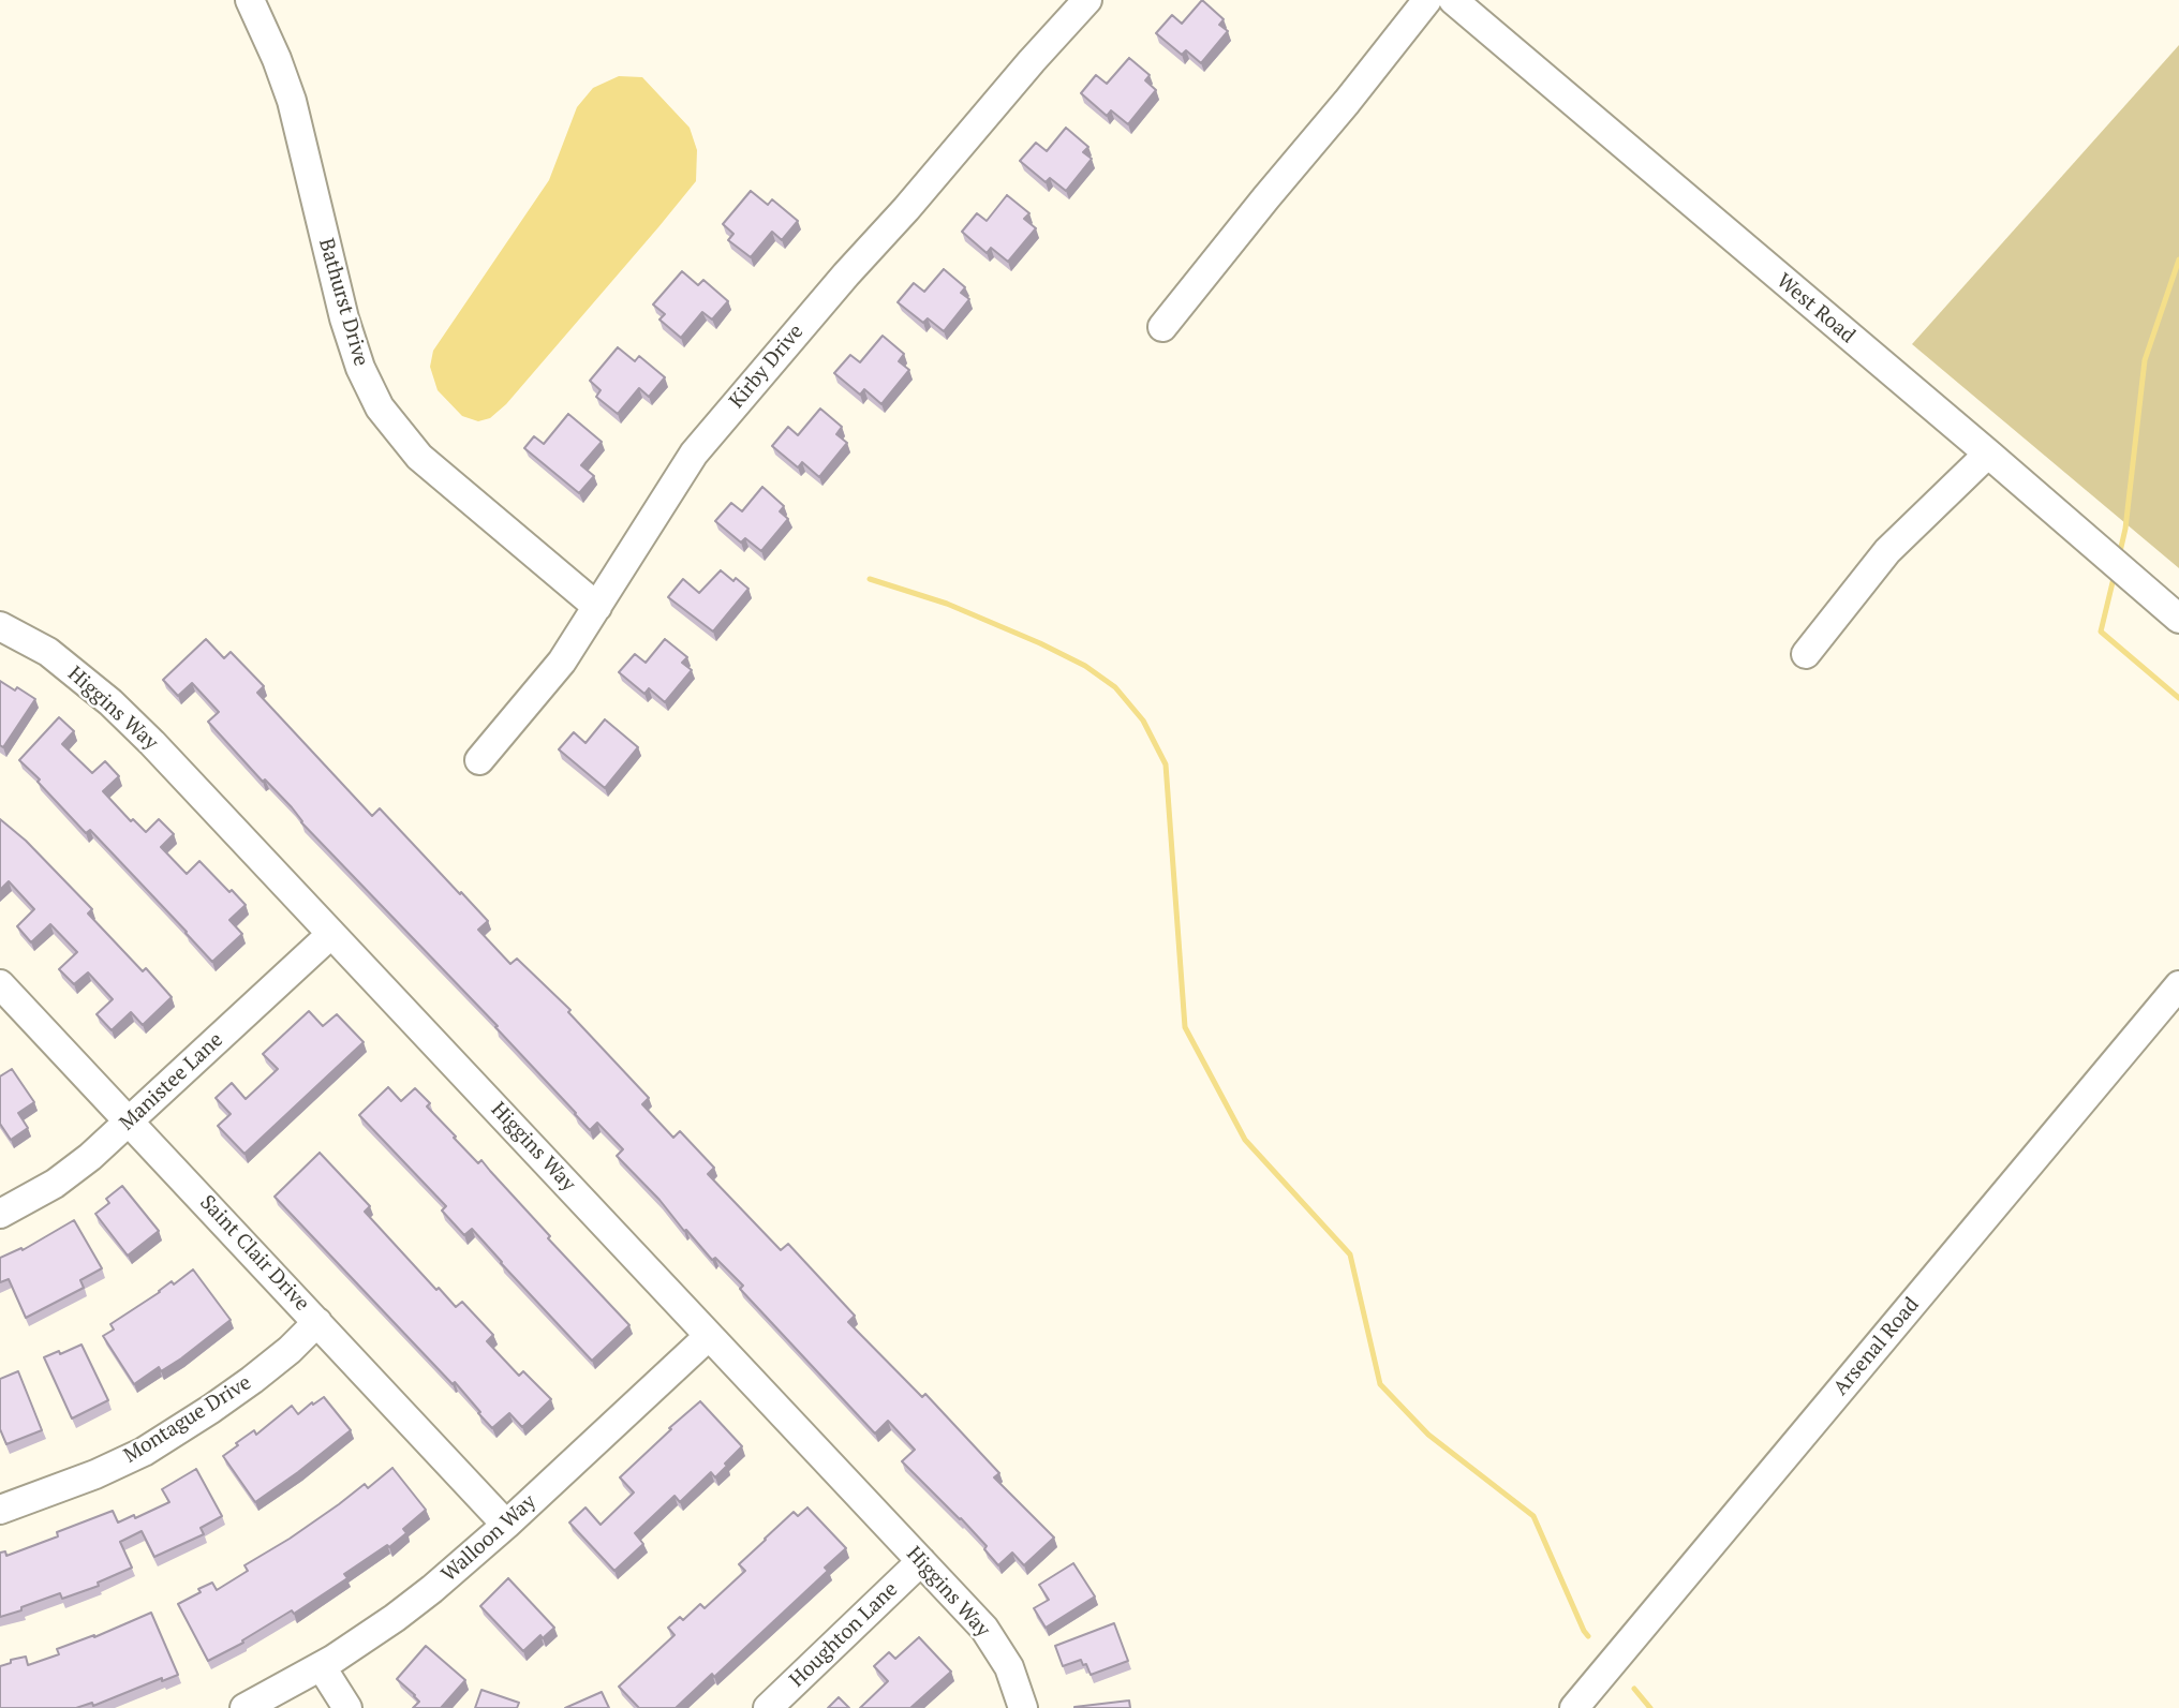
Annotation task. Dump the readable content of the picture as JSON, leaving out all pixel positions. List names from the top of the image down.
{
  "streets": {
    "street": [
      "Bathurst Drive",
      "West Road",
      "Kirby Drive",
      "Higgins Way",
      "Manistee Lane",
      "Saint Clair Drive",
      "Arsenal Road",
      "Montague Drive",
      "Walloon Way",
      "Houghton Lane"
    ]
  },
  "crossings": [
    ["Bathurst Drive", "Kirby Drive"],
    ["Higgins Way", "Manistee Lane"],
    ["Higgins Way", "Walloon Way"],
    ["Higgins Way", "Houghton Lane"],
    ["Manistee Lane", "Saint Clair Drive"],
    ["Saint Clair Drive", "Montague Drive"],
    ["Saint Clair Drive", "Walloon Way"]
  ]
}
